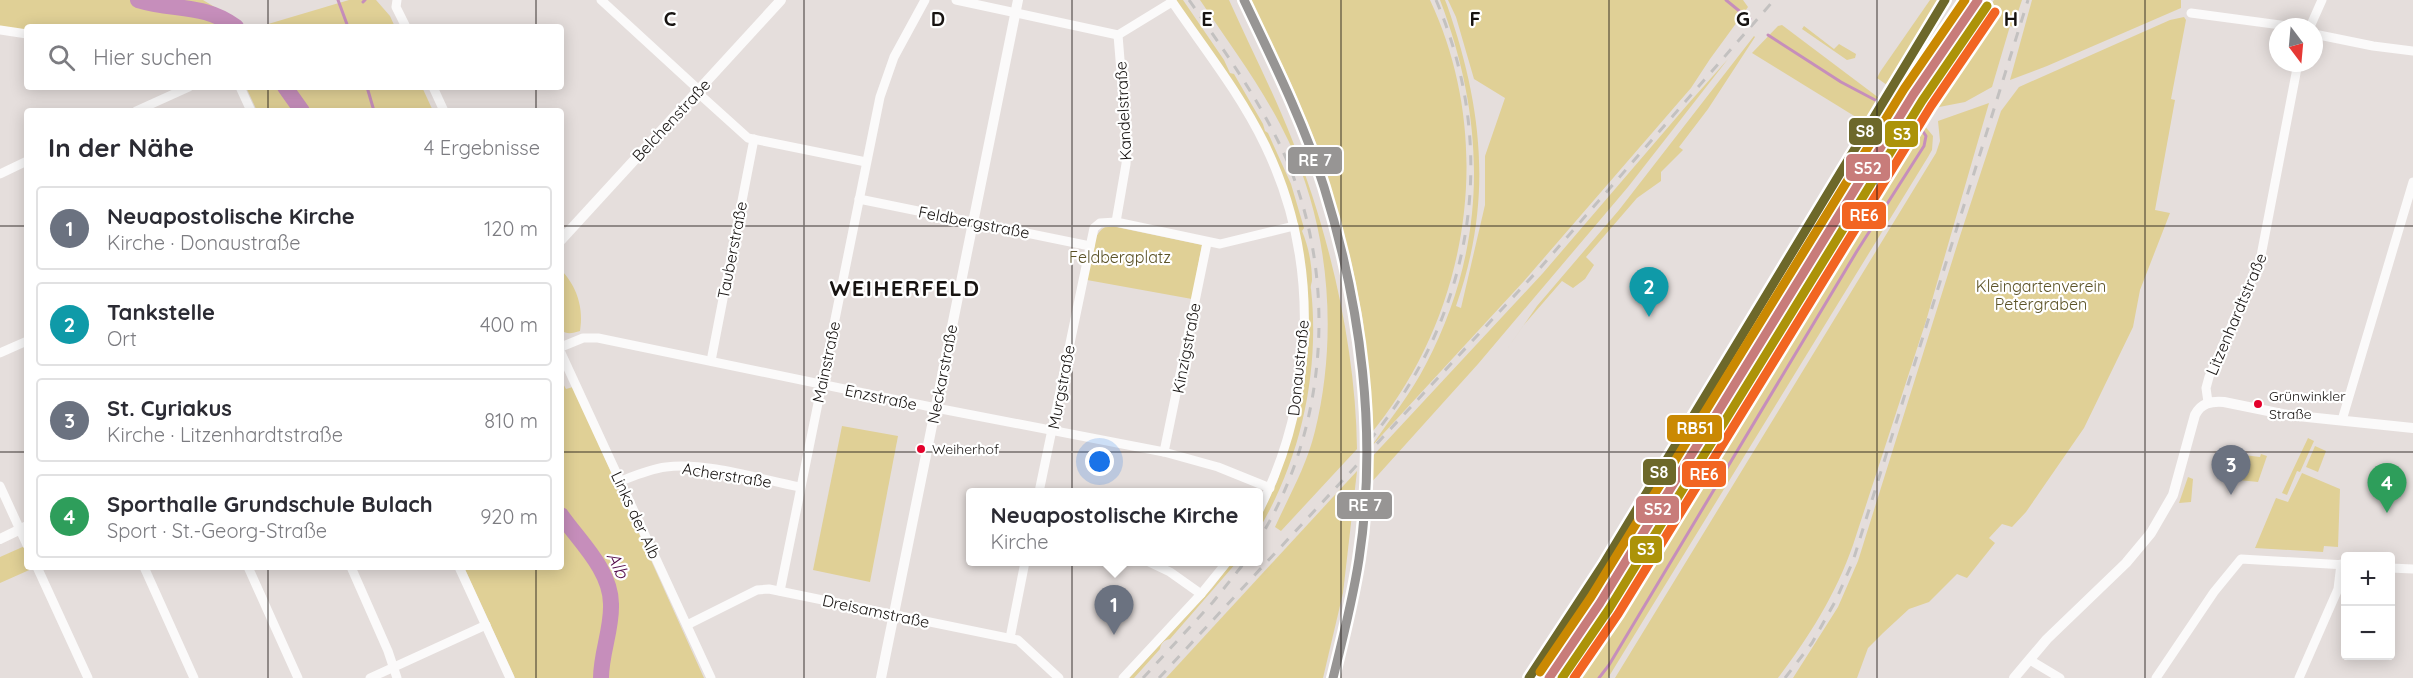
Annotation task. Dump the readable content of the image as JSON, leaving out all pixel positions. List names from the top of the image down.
{
  "streets": {
    "street": [
      "Kandelstraße",
      "Belchenstraße",
      "Feldbergstraße",
      "Tauberstraße",
      "Litzenhardtstraße",
      "Kinzigstraße",
      "Mainstraße",
      "Donaustraße",
      "Neckarstraße",
      "Murgstraße",
      "Enzstraße",
      "Acherstraße",
      "Links der Alb",
      "Dreisamstraße"
    ]
  },
  "crossings": [
    ["Feldbergstraße", "Mainstraße"],
    ["Feldbergstraße", "Neckarstraße"],
    ["Feldbergstraße", "Murgstraße"],
    ["Tauberstraße", "Enzstraße"],
    ["Kinzigstraße", "Enzstraße"],
    ["Mainstraße", "Enzstraße"],
    ["Mainstraße", "Acherstraße"],
    ["Mainstraße", "Dreisamstraße"],
    ["Donaustraße", "Enzstraße"],
    ["Neckarstraße", "Enzstraße"],
    ["Neckarstraße", "Dreisamstraße"],
    ["Murgstraße", "Enzstraße"],
    ["Acherstraße", "Links der Alb"],
    ["Links der Alb", "Dreisamstraße"]
  ],
  "districts": ["WEIHERFELD"],
  "water": ["Alb"],
  "parks": ["Feldbergplatz", "Kleingartenverein Petergraben"],
  "places": ["Grünwinkler Straße", "Weiherhof"],
  "lines": [
    "transit line S52",
    "transit line S8",
    "transit line RB51",
    "transit line S3",
    "transit line RE6"
  ],
  "north": "bottom",
  "page": {
    "search": "Hier suchen",
    "heading": ["In der Nähe", "4 Ergebnisse"],
    "list": [
      {
        "mark": "1",
        "name": "Neuapostolische Kirche",
        "note": "Kirche · Donaustraße",
        "value": "120 m"
      },
      {
        "mark": "2",
        "name": "Tankstelle",
        "note": "Ort",
        "value": "400 m"
      },
      {
        "mark": "3",
        "name": "St. Cyriakus",
        "note": "Kirche · Litzenhardtstraße",
        "value": "810 m"
      },
      {
        "mark": "4",
        "name": "Sporthalle Grundschule Bulach",
        "note": "Sport · St.-Georg-Straße",
        "value": "920 m"
      }
    ],
    "pins": [
      "2",
      "3",
      "4",
      "1"
    ],
    "popup": ["Neuapostolische Kirche", "Kirche"],
    "map_buttons": ["+", "−"]
  },
  "grid": {
    "columns": [
      "C",
      "D",
      "E",
      "F",
      "G",
      "H"
    ]
  }
}
